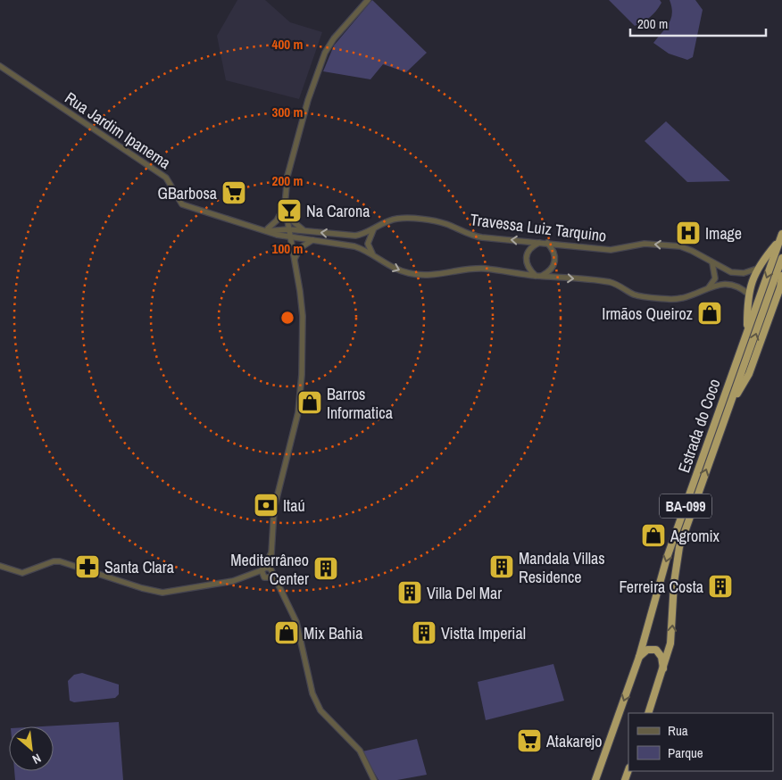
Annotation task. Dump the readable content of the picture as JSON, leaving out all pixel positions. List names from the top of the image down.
{
  "streets": {
    "highway": ["Estrada do Coco", "BA-099"],
    "street": ["Rua Jardim Ipanema", "Travessa Luiz Tarquino"]
  },
  "crossings": [
    ["Rua Jardim Ipanema", "Travessa Luiz Tarquino"]
  ],
  "places": {
    "supermarket": ["GBarbosa", "Atakarejo"],
    "bar": ["Na Carona"],
    "hospital": ["Image"],
    "shop": [
      "Irmãos Queiroz",
      "Barros Informatica",
      "Agromix",
      "Mix Bahia"
    ],
    "bank": ["Itaú"],
    "pharmacy": ["Santa Clara"],
    "building": [
      "Mandala Villas Residence",
      "Mediterrâneo Center",
      "Ferreira Costa",
      "Villa Del Mar",
      "Vistta Imperial"
    ]
  },
  "legend": ["Rua", "Parque"],
  "scale_bar": "200 m",
  "north": "bottom right",
  "rings": [
    "400 m",
    "300 m",
    "200 m",
    "100 m"
  ]
}
